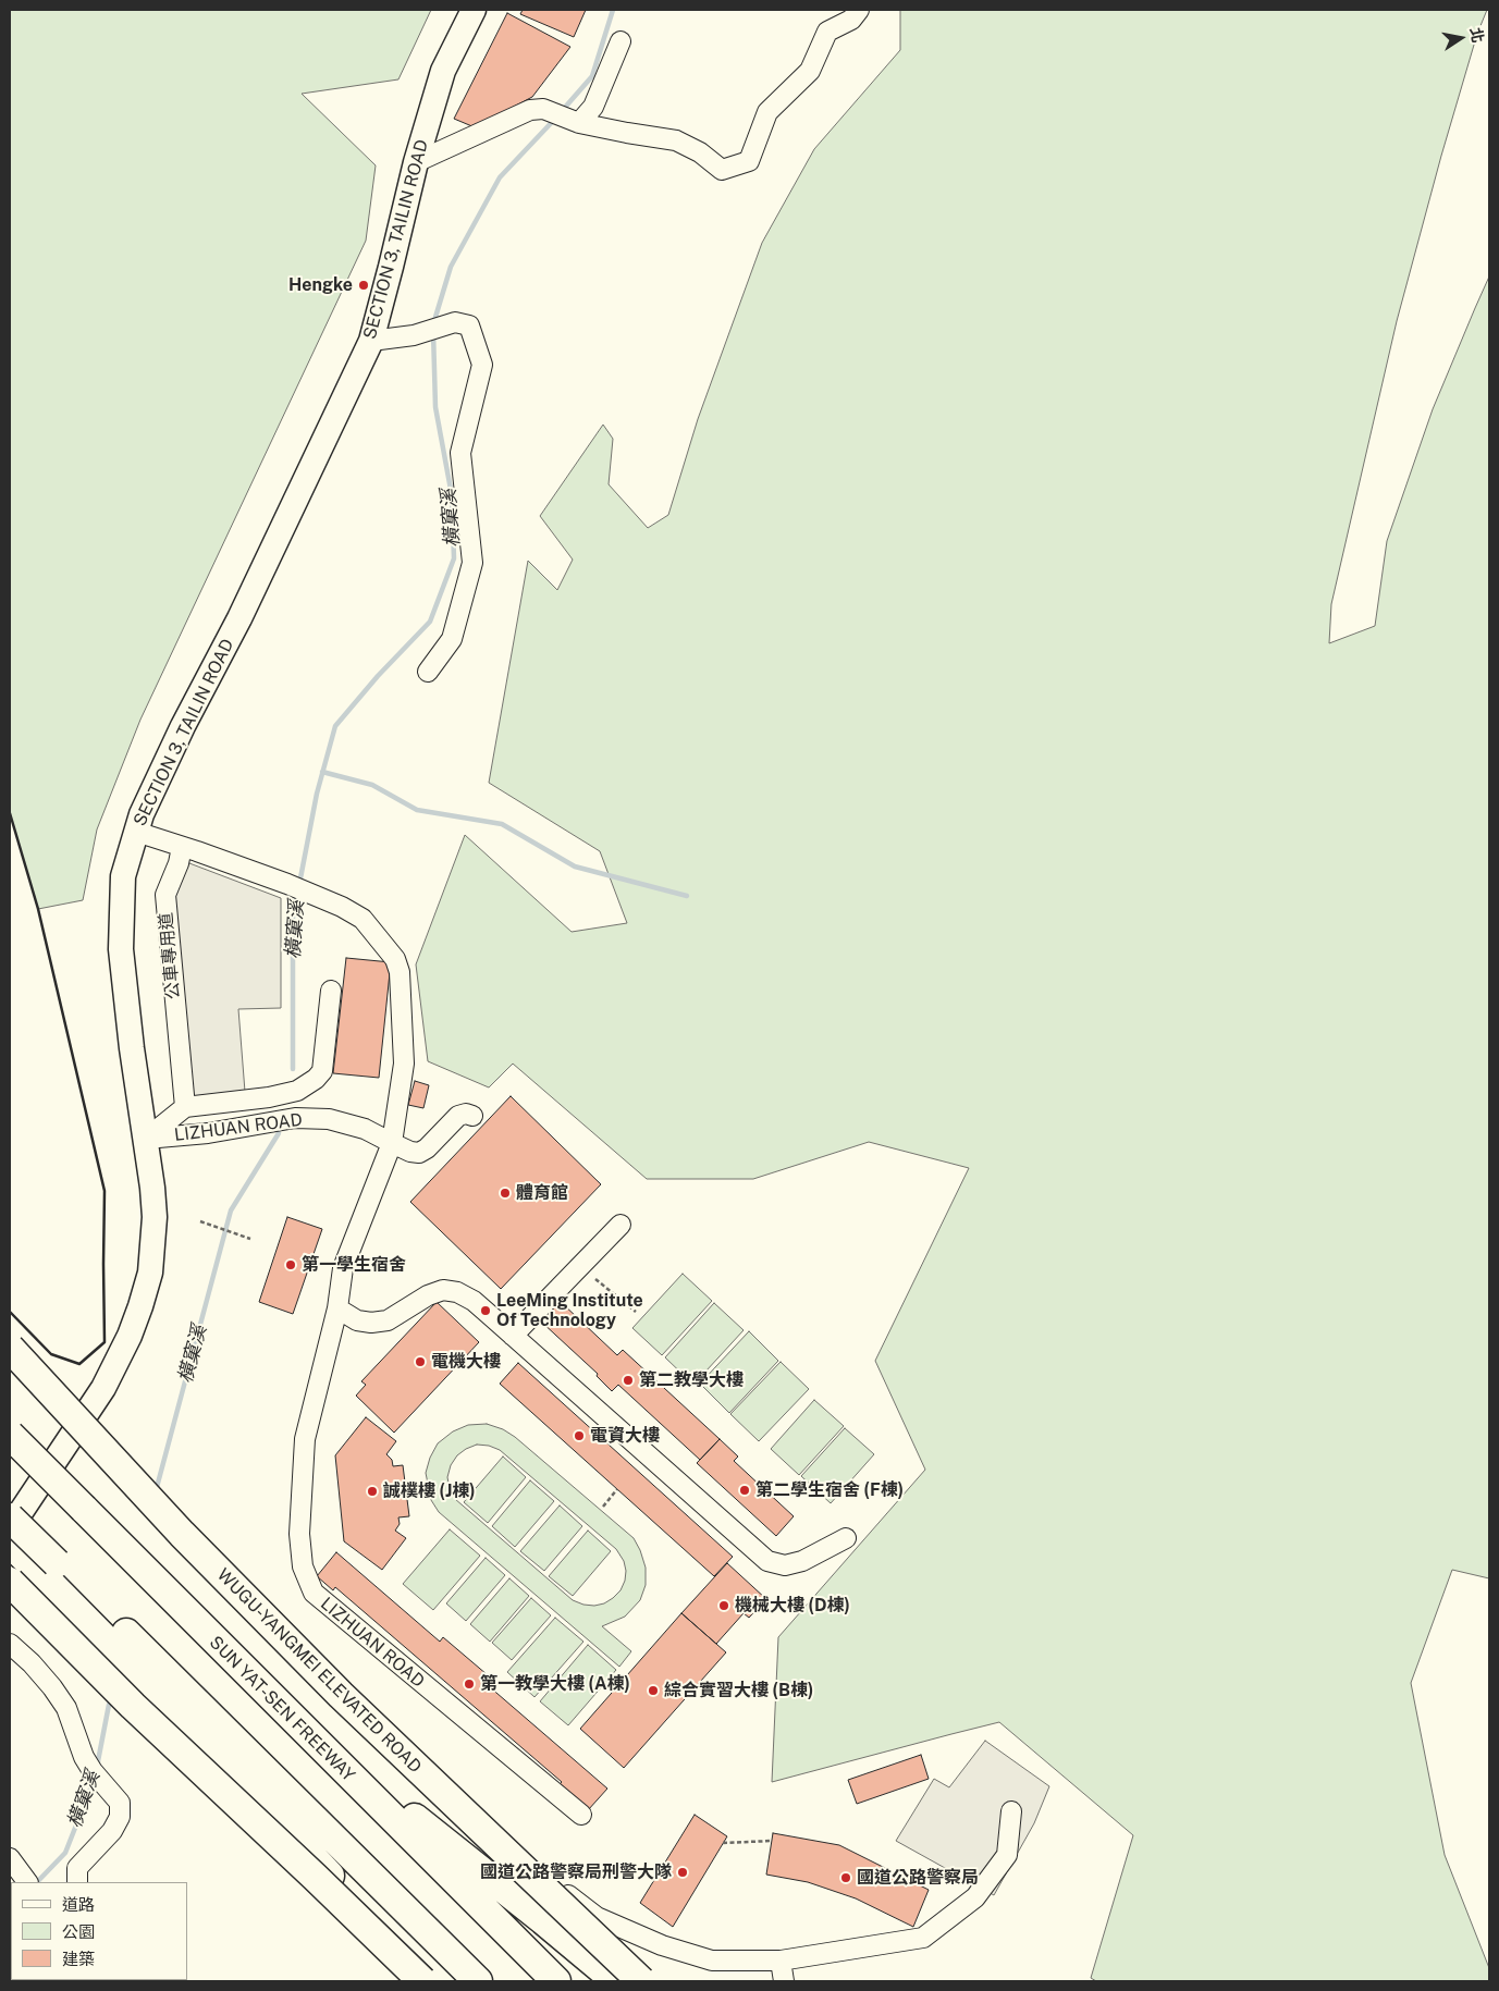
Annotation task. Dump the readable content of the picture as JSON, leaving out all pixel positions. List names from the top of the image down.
{
  "streets": {
    "highway": ["WUGU-YANGMEI ELEVATED ROAD", "SUN YAT-SEN FREEWAY"],
    "main road": ["SECTION 3, TAILIN ROAD"],
    "street": ["公車專用道", "LIZHUAN ROAD"]
  },
  "crossings": [
    ["SECTION 3, TAILIN ROAD", "LIZHUAN ROAD"],
    ["公車專用道", "LIZHUAN ROAD"]
  ],
  "water": ["橫窠溪"],
  "places": [
    "Hengke",
    "體育館",
    "第一學生宿舍",
    "LeeMing Institute Of Technology",
    "電機大樓",
    "第二教學大樓",
    "電資大樓",
    "第二學生宿舍 (F棟)",
    "誠樸樓 (J棟)",
    "機械大樓 (D棟)",
    "第一教學大樓 (A棟)",
    "綜合實習大樓 (B棟)",
    "國道公路警察局刑警大隊",
    "國道公路警察局"
  ],
  "legend": ["道路", "公園", "建築"],
  "north": "right"
}
